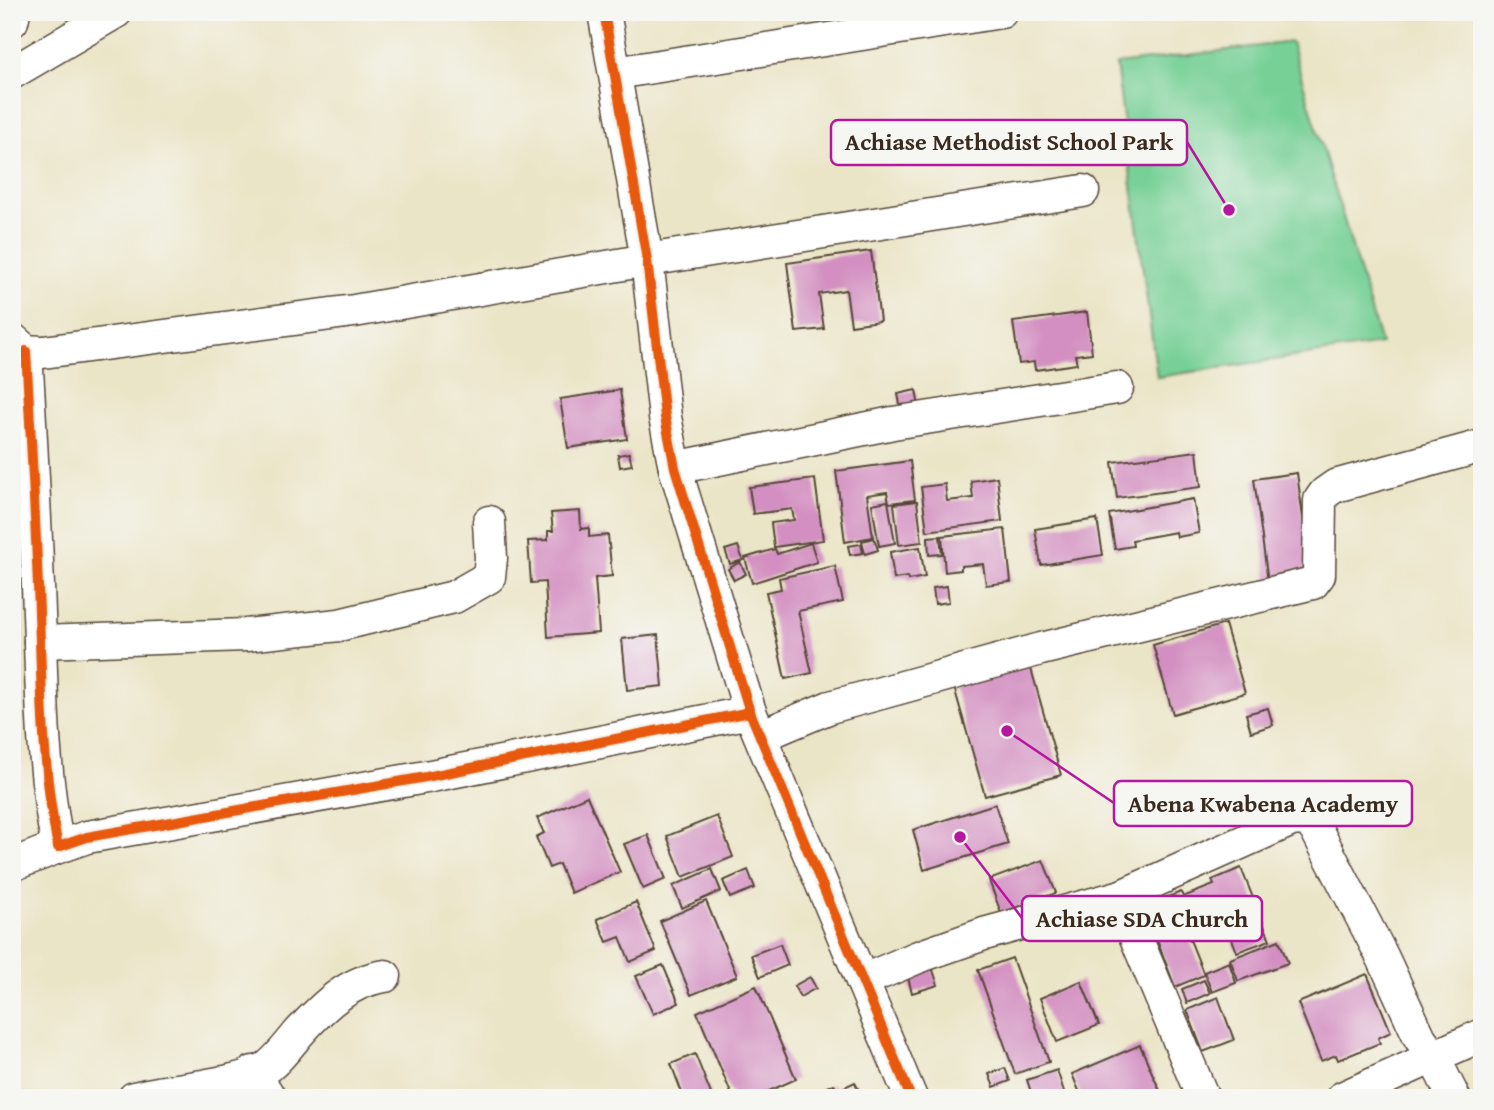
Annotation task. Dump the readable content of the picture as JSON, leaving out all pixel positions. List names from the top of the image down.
{
  "places": ["Achiase Methodist School Park", "Abena Kwabena Academy", "Achiase SDA Church"]
}
